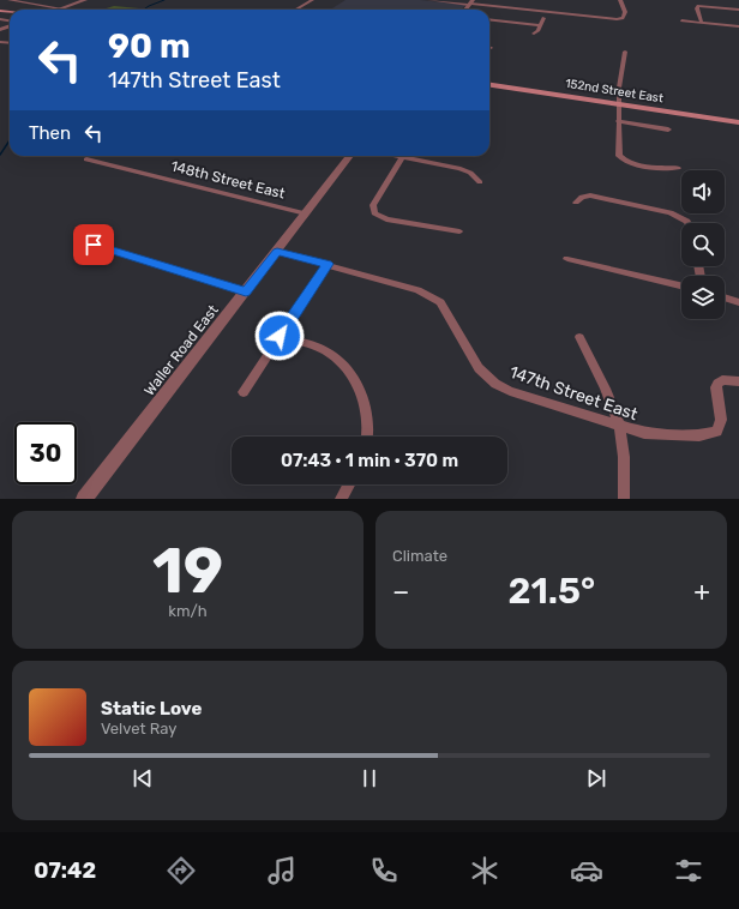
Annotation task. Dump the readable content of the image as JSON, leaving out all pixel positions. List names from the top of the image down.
{
  "streets": {
    "main road": ["152nd Street East"],
    "street": ["148th Street East", "Waller Road East", "147th Street East"]
  },
  "crossings": [
    ["148th Street East", "Waller Road East"],
    ["Waller Road East", "147th Street East"]
  ],
  "page": {
    "turn": ["90 m", "147th Street East"],
    "then": "Then",
    "limit": "30",
    "trip": "07:43 · 1 min · 370 m",
    "tile": [
      ["19", "km/h"],
      "Climate"
    ],
    "heat": ["−", "21.5°", "+"],
    "song": ["Static Love", "Velvet Ray"],
    "tabs": "07:42"
  }
}
